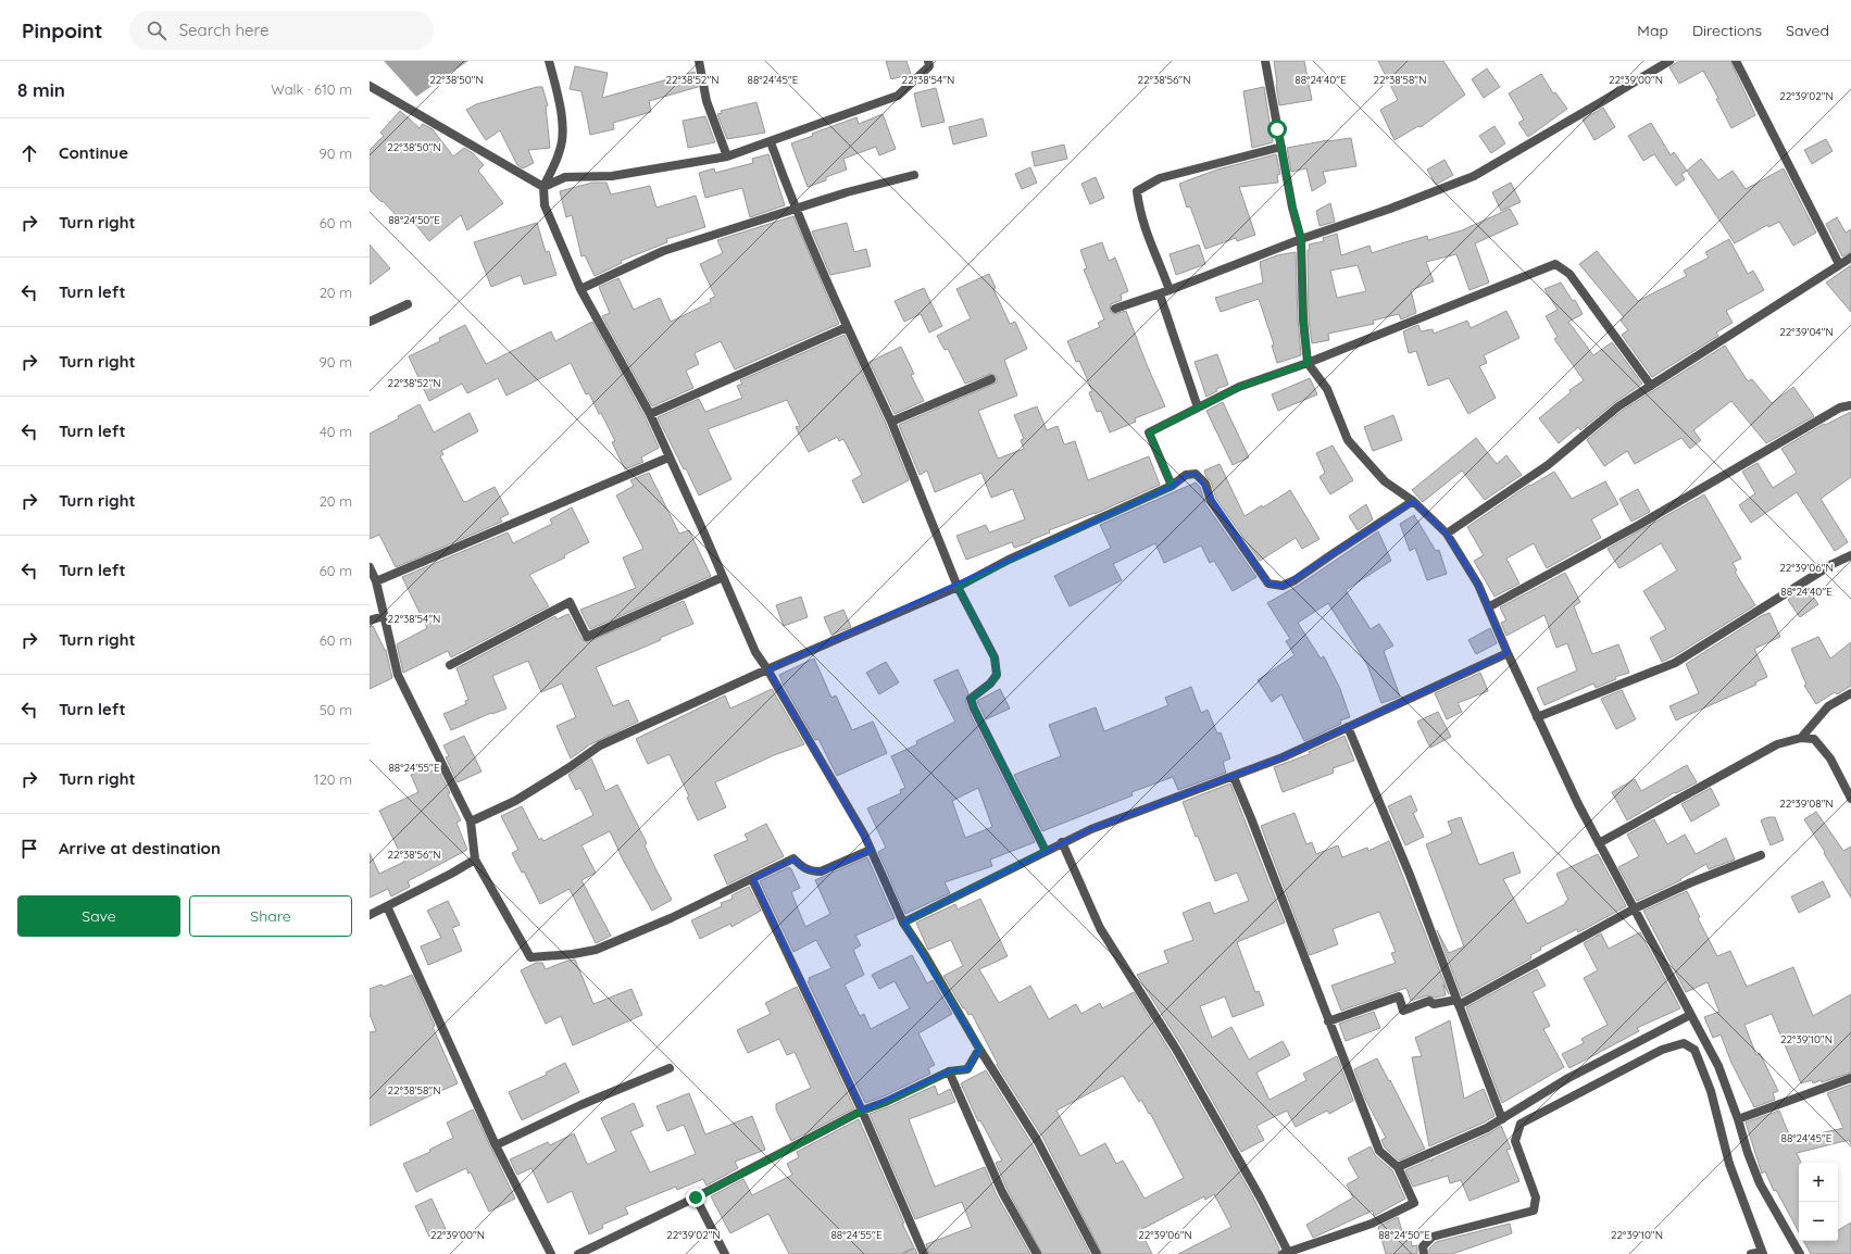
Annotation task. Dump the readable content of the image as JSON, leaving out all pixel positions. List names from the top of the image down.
{
  "page": {
    "header": "Pinpoint",
    "search": "Search here",
    "nav": ["Map", "Directions", "Saved"],
    "heading": ["8 min", "Walk · 610 m"],
    "list": [
      ["Continue", "90 m"],
      ["Turn right", "60 m"],
      ["Turn left", "20 m"],
      ["Turn right", "90 m"],
      ["Turn left", "40 m"],
      ["Turn right", "20 m"],
      ["Turn left", "60 m"],
      ["Turn right", "60 m"],
      ["Turn left", "50 m"],
      ["Turn right", "120 m"],
      "Arrive at destination"
    ],
    "buttons": ["Save", "Share"],
    "map_buttons": ["+", "−"]
  },
  "coordinates": [
    "22°38'50\"N",
    "22°38'52\"N",
    "88°24'45\"E",
    "22°38'54\"N",
    "22°38'56\"N",
    "88°24'40\"E",
    "22°38'58\"N",
    "22°39'00\"N",
    "22°39'02\"N",
    "88°24'50\"E",
    "22°39'04\"N",
    "22°39'06\"N",
    "88°24'55\"E",
    "22°39'08\"N",
    "22°39'10\"N"
  ]
}
